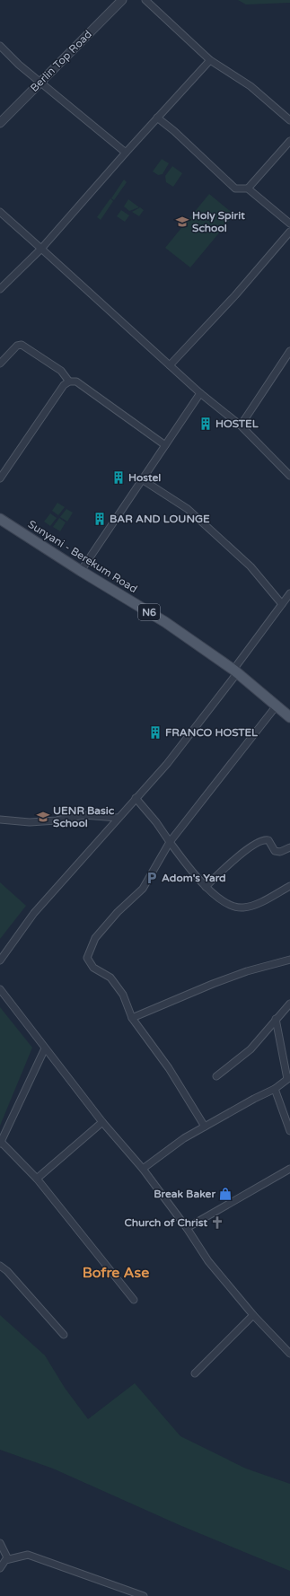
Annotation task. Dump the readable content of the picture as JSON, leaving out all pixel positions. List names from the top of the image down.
{
  "streets": {
    "main road": ["Sunyani - Berekum Road", "N6"],
    "street": ["Berlin Top Road"]
  },
  "districts": ["Bofre Ase"],
  "places": {
    "school or university": ["Holy Spirit School", "UENR Basic School"],
    "building": [
      "HOSTEL",
      "Hostel",
      "BAR AND LOUNGE",
      "FRANCO HOSTEL"
    ],
    "parking": ["Adom's Yard"],
    "shop": ["Break Baker"],
    "church": ["Church of Christ"]
  }
}
